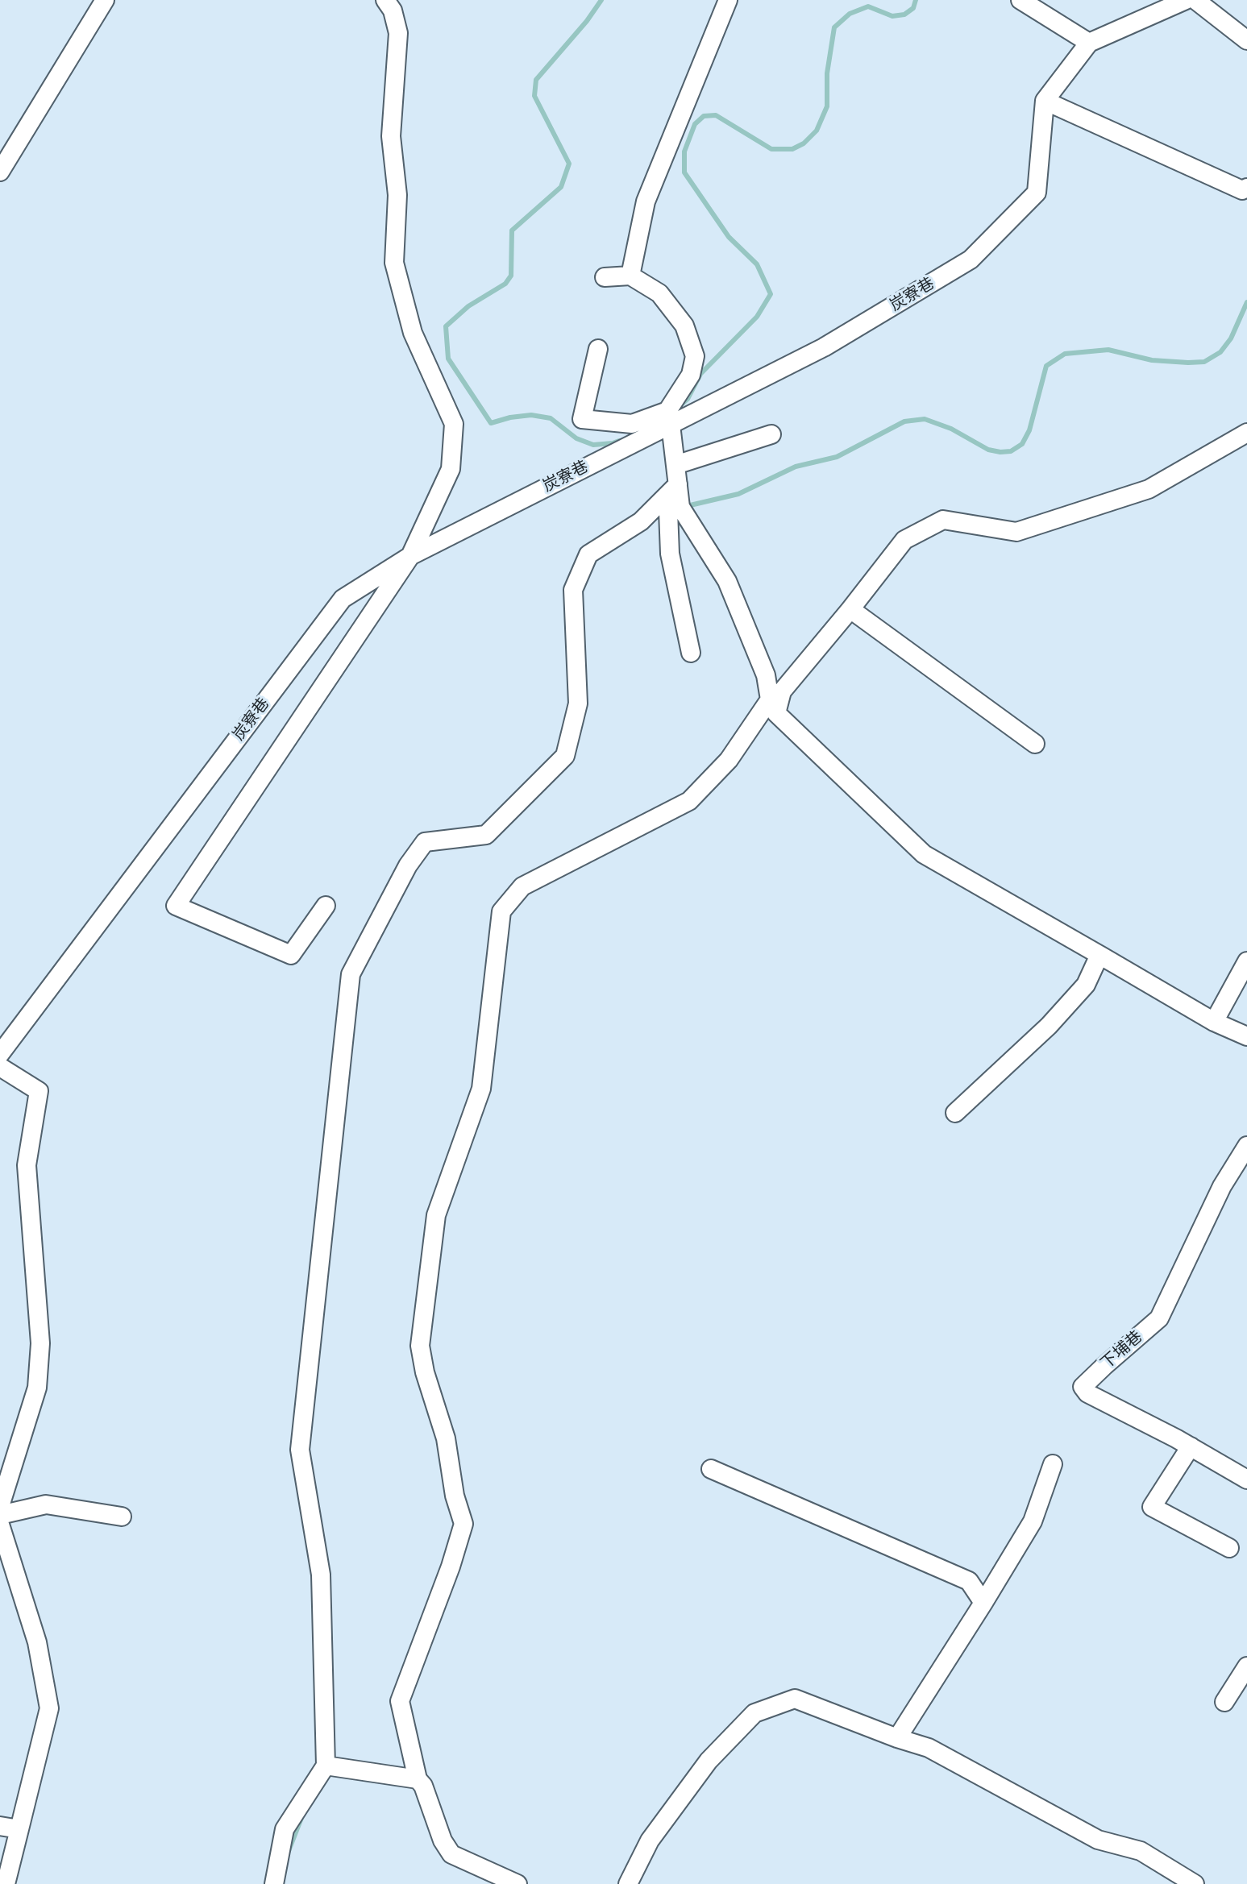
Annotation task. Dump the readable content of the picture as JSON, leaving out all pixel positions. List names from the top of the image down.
{
  "streets": {
    "street": ["炭寮巷", "下埔巷"]
  }
}
